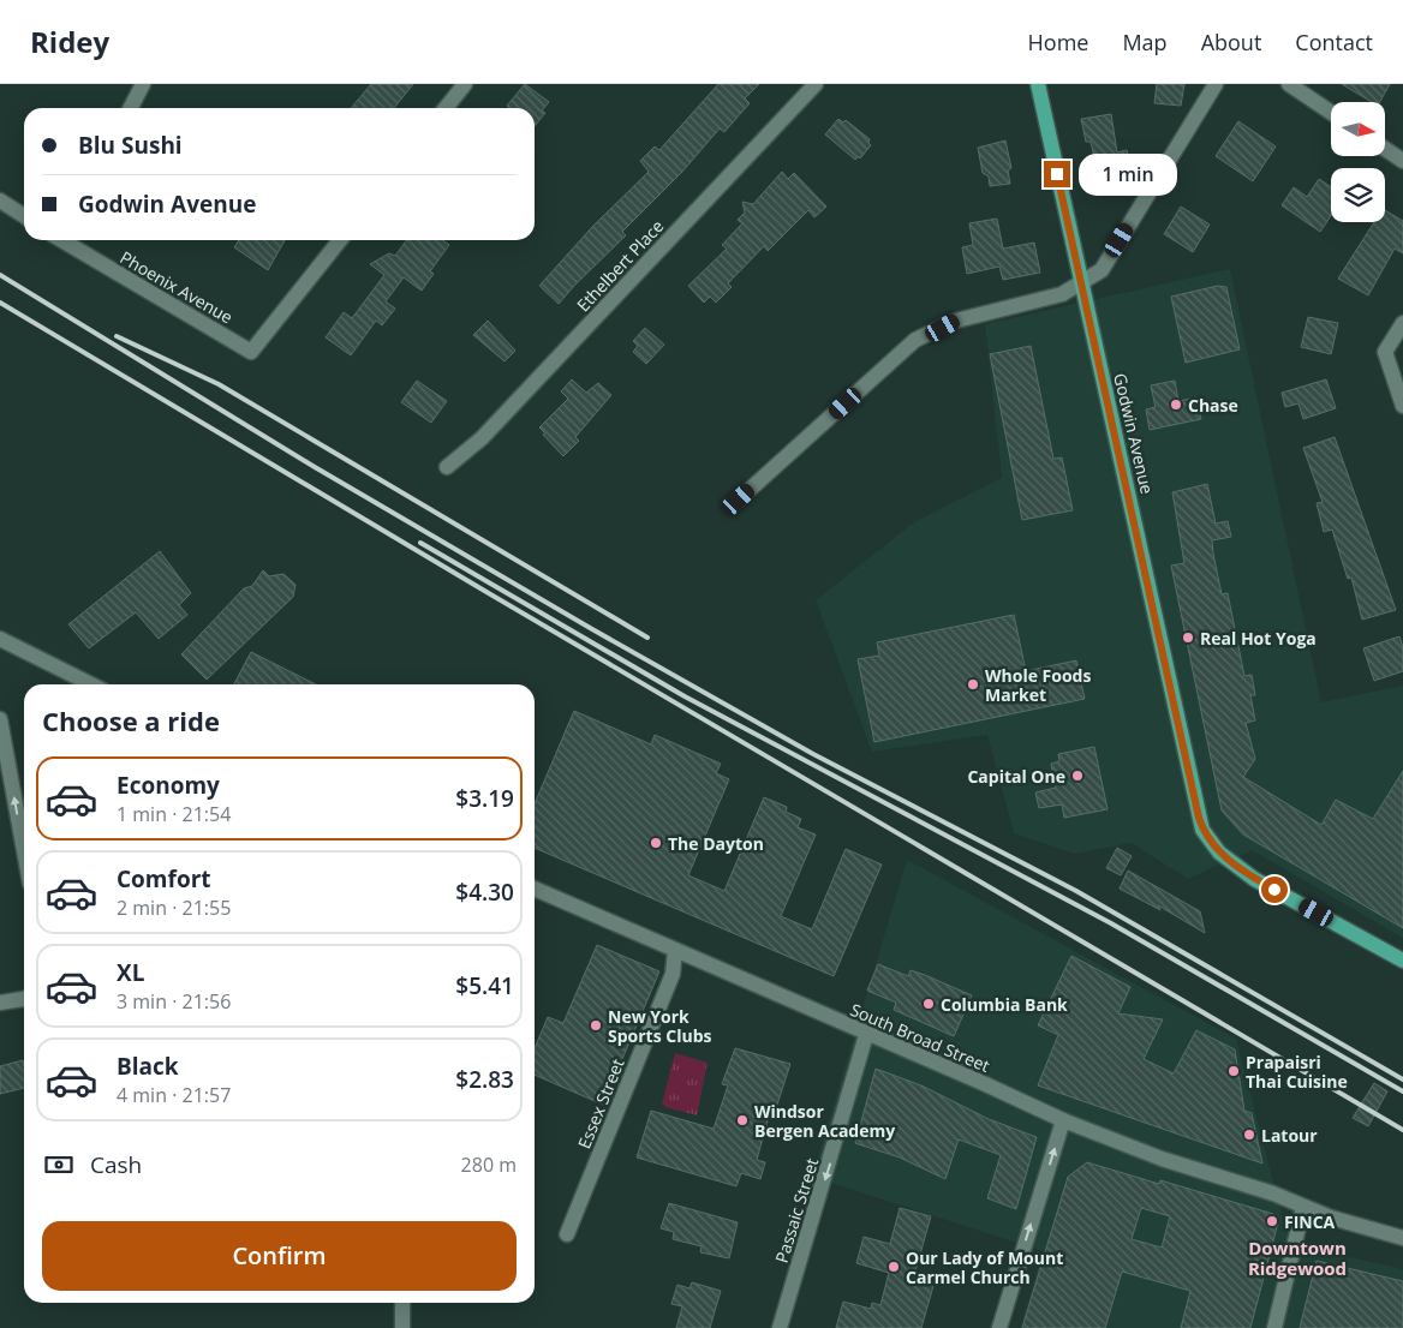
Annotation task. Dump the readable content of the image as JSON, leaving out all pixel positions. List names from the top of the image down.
{
  "streets": {
    "main road": ["Godwin Avenue"],
    "street": [
      "Ethelbert Place",
      "Phoenix Avenue",
      "South Broad Street",
      "Essex Street",
      "Passaic Street"
    ]
  },
  "crossings": [
    ["South Broad Street", "Essex Street"],
    ["South Broad Street", "Passaic Street"]
  ],
  "one_way": ["Passaic Street"],
  "districts": ["Downtown Ridgewood"],
  "places": [
    "Chase",
    "Real Hot Yoga",
    "Whole Foods Market",
    "Capital One",
    "The Dayton",
    "Columbia Bank",
    "New York Sports Clubs",
    "Prapaisri Thai Cuisine",
    "Windsor Bergen Academy",
    "Latour",
    "FINCA",
    "Our Lady of Mount Carmel Church"
  ],
  "north": "right",
  "page": {
    "header": "Ridey",
    "nav": [
      "Home",
      "Map",
      "About",
      "Contact"
    ],
    "banner": ["Blu Sushi", "Godwin Avenue"],
    "bubble": "1 min",
    "heading": "Choose a ride",
    "list": [
      {
        "name": "Economy",
        "note": "1 min · 21:54",
        "value": "$3.19"
      },
      {
        "name": "Comfort",
        "note": "2 min · 21:55",
        "value": "$4.30"
      },
      {
        "name": "XL",
        "note": "3 min · 21:56",
        "value": "$5.41"
      },
      {
        "name": "Black",
        "note": "4 min · 21:57",
        "value": "$2.83"
      }
    ],
    "pay": ["Cash", "280 m"],
    "buttons": "Confirm"
  }
}
